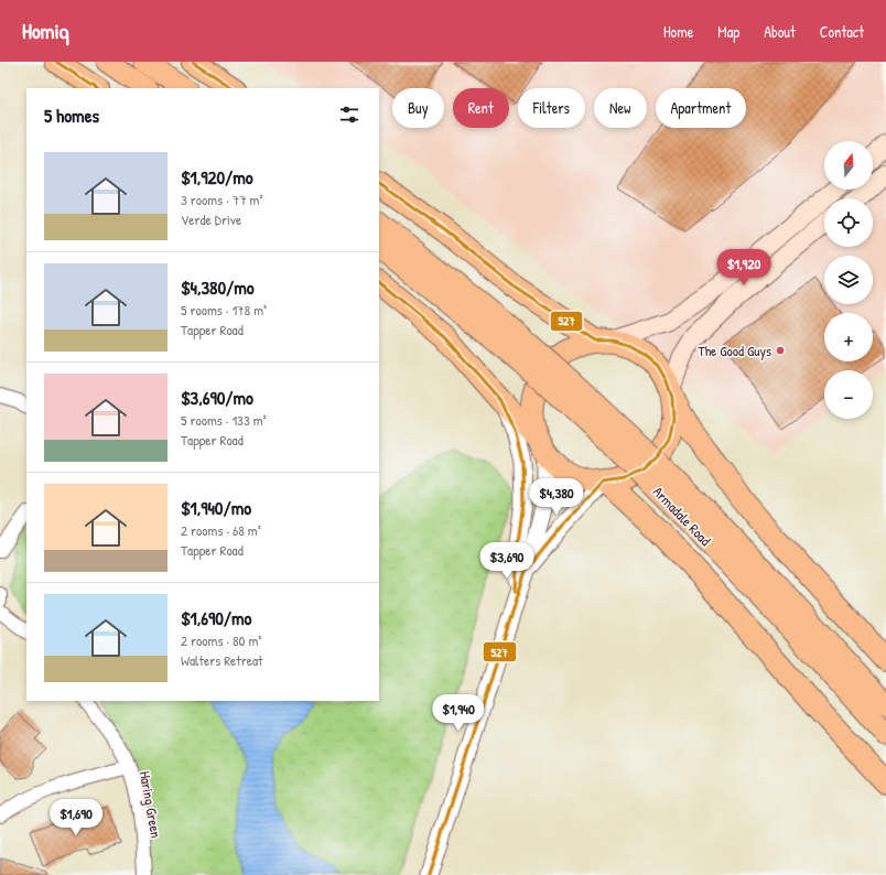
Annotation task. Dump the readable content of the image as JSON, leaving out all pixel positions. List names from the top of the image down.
{
  "streets": {
    "main road": ["Armadale Road"],
    "street": ["Haring Green"]
  },
  "places": ["The Good Guys"],
  "lines": ["transit line 527"],
  "north": "top",
  "page": {
    "header": "Homiq",
    "nav": [
      "Home",
      "Map",
      "About",
      "Contact"
    ],
    "chip": [
      "Buy",
      "Rent",
      "Filters",
      "New",
      "Apartment"
    ],
    "heading": "5 homes",
    "map_buttons": ["+", "−"],
    "list": [
      {
        "name": "$1,920/mo",
        "note": "3 rooms · 77 m² · Verde Drive"
      },
      {
        "name": "$4,380/mo",
        "note": "5 rooms · 178 m² · Tapper Road"
      },
      {
        "name": "$3,690/mo",
        "note": "5 rooms · 133 m² · Tapper Road"
      },
      {
        "name": "$1,940/mo",
        "note": "2 rooms · 68 m² · Tapper Road"
      },
      {
        "name": "$1,690/mo",
        "note": "2 rooms · 80 m² · Walters Retreat"
      }
    ],
    "price": [
      "$1,920",
      "$4,380",
      "$3,690",
      "$1,940",
      "$1,690"
    ]
  }
}
